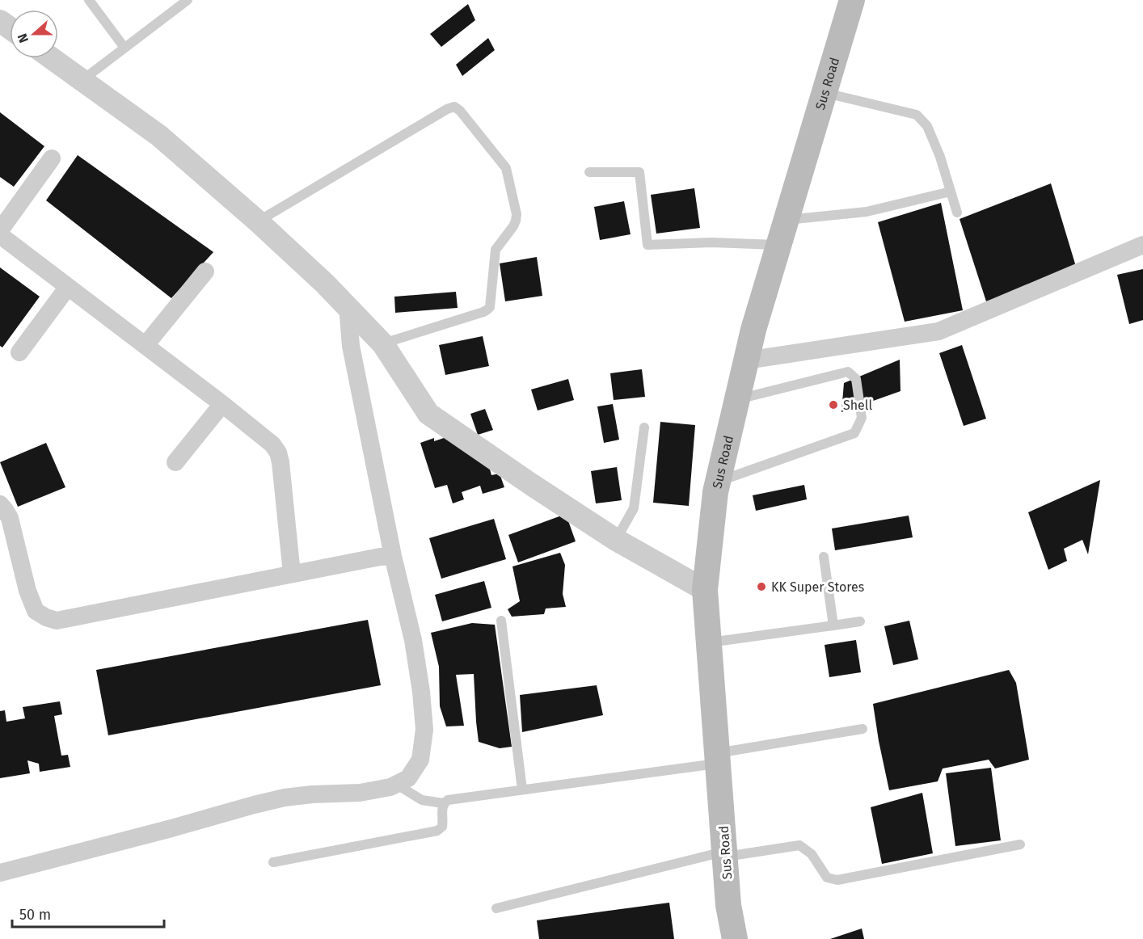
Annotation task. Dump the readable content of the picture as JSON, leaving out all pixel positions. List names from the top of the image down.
{
  "streets": {
    "main road": ["Sus Road"]
  },
  "places": ["Shell", "KK Super Stores"],
  "scale_bar": "50 m",
  "north": "left"
}
